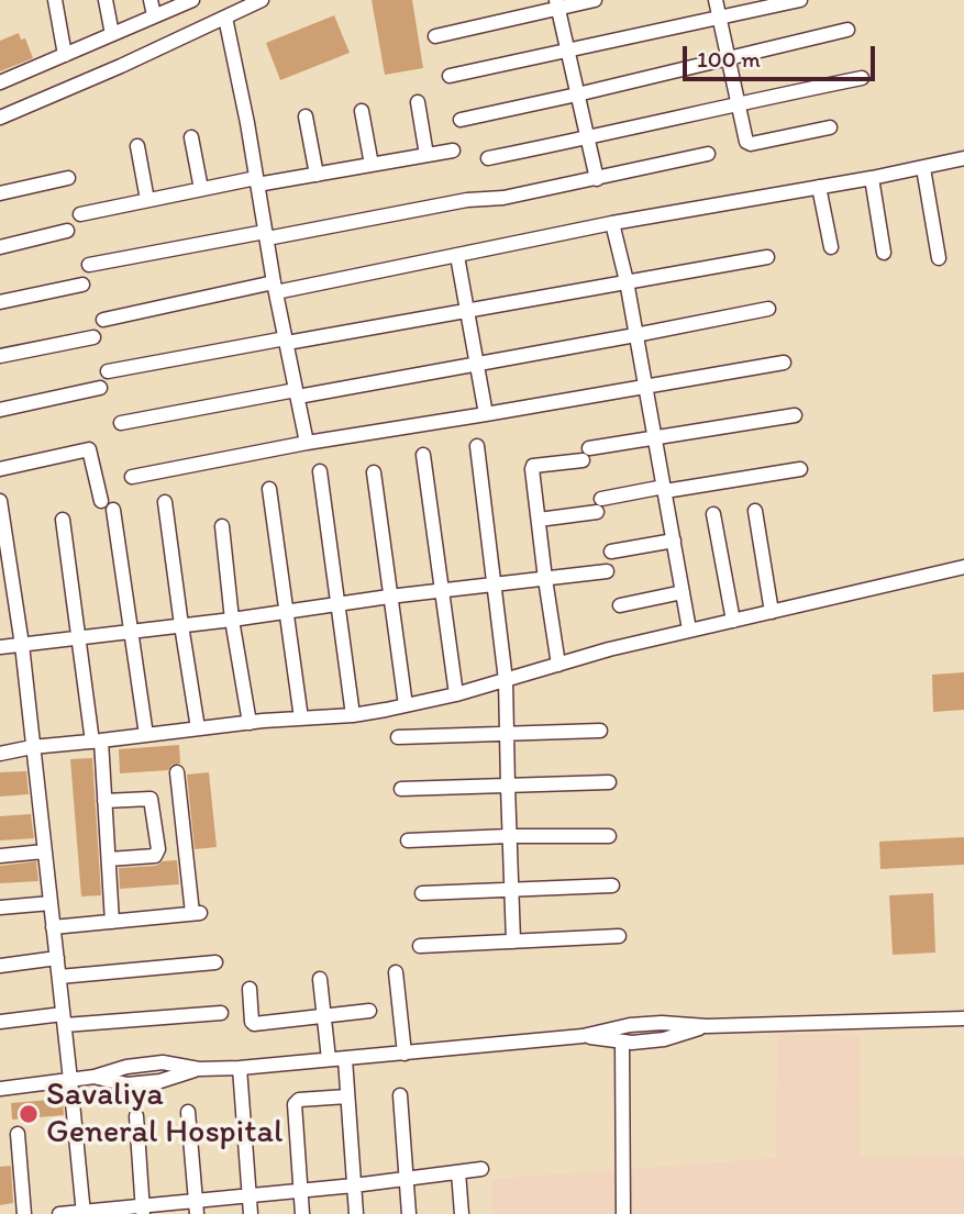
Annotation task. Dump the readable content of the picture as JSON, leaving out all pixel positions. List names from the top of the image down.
{
  "places": ["Savaliya General Hospital"],
  "scale_bar": "100 m"
}
